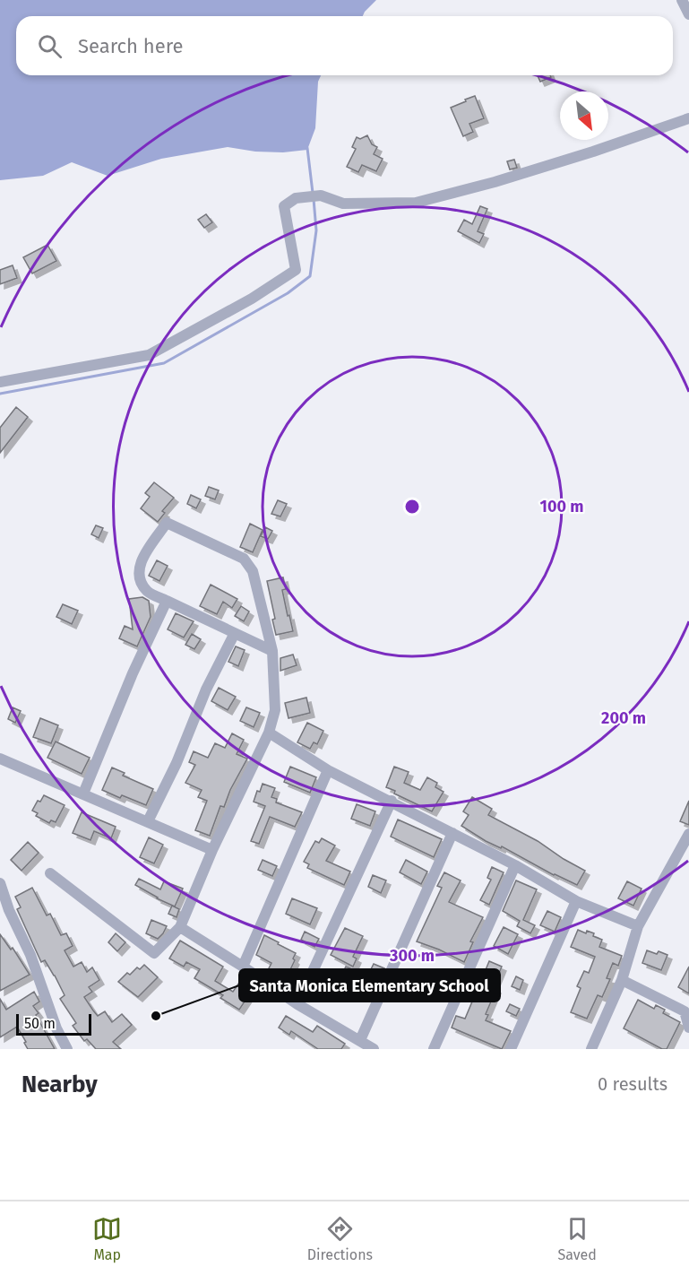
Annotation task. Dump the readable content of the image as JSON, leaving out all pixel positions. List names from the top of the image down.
{
  "places": ["Santa Monica Elementary School"],
  "scale_bar": "50 m",
  "north": "bottom right",
  "page": {
    "search": "Search here",
    "scale": "50 m",
    "heading": ["Nearby", "0 results"],
    "nav": ["Map", "Directions", "Saved"]
  },
  "rings": ["100 m", "200 m", "300 m"]
}
